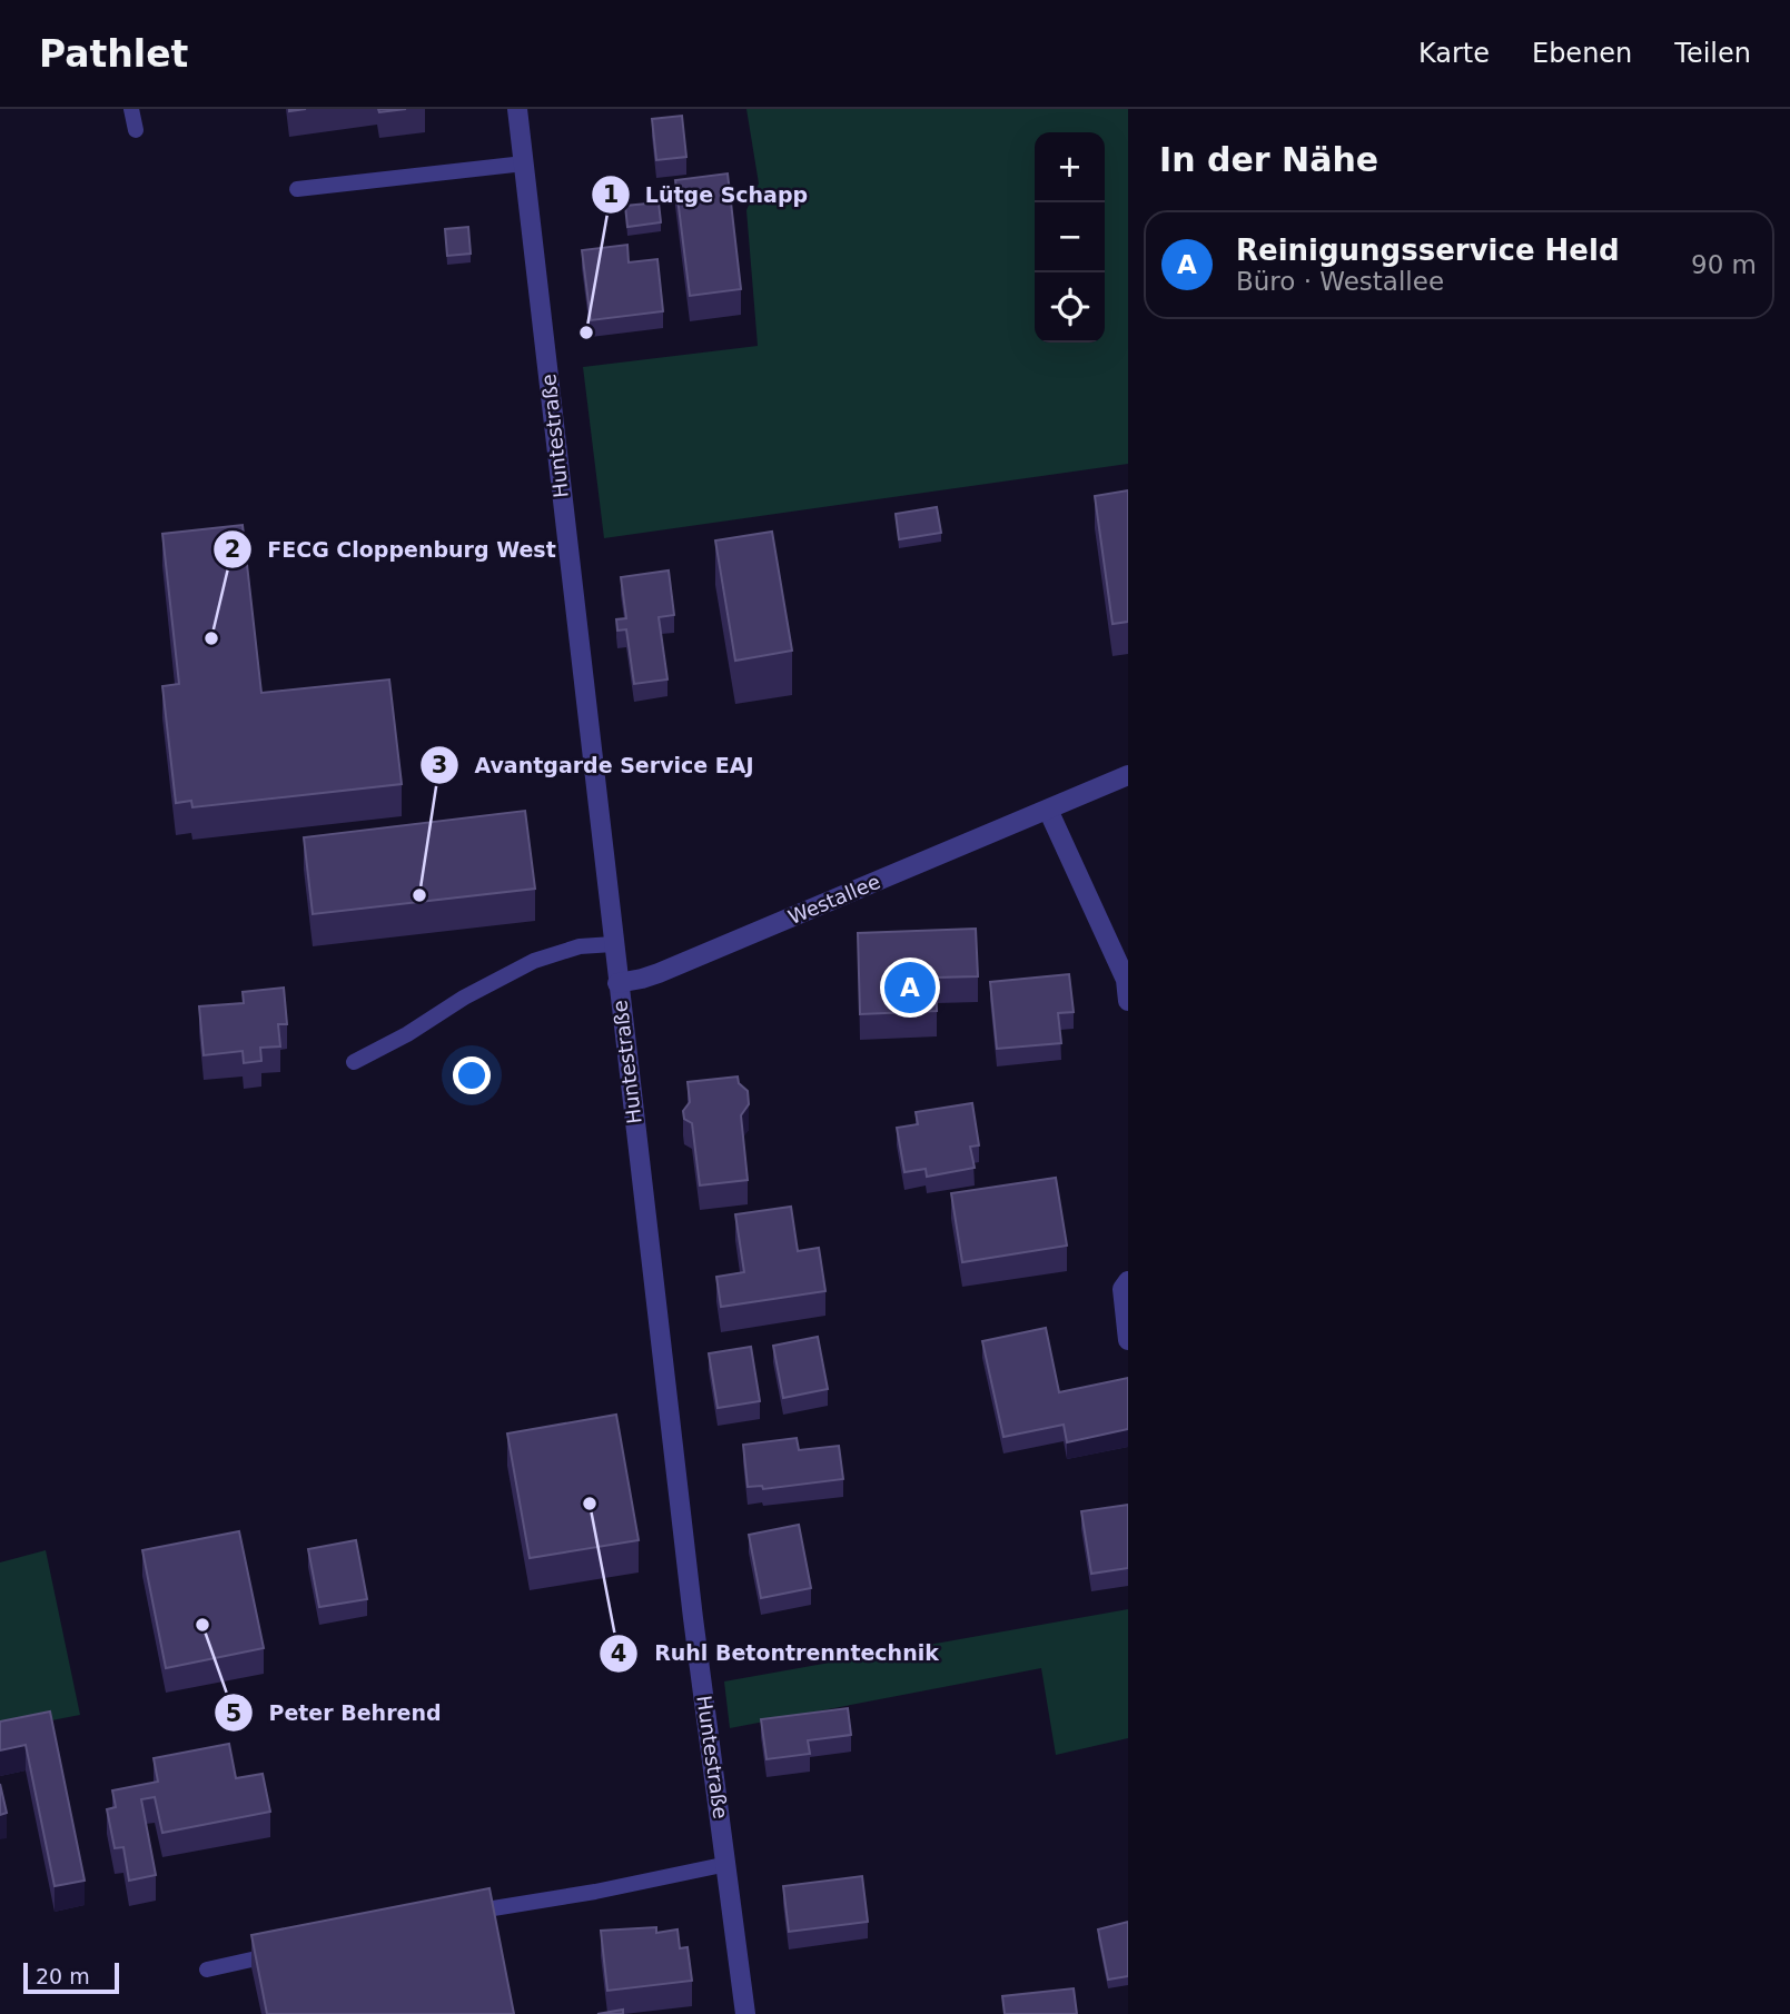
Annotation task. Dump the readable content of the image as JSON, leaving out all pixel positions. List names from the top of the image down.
{
  "streets": {
    "street": ["Huntestraße", "Westallee"]
  },
  "crossings": [
    ["Huntestraße", "Westallee"]
  ],
  "places": [
    "Lütge Schapp",
    "FECG Cloppenburg West",
    "Avantgarde Service EAJ",
    "Ruhl Betontrenntechnik",
    "Peter Behrend"
  ],
  "scale_bar": "20 m",
  "page": {
    "header": "Pathlet",
    "nav": ["Karte", "Ebenen", "Teilen"],
    "heading": "In der Nähe",
    "map_buttons": ["+", "−"],
    "list": [
      {
        "mark": "A",
        "name": "Reinigungsservice Held",
        "note": "Büro · Westallee",
        "value": "90 m"
      }
    ],
    "pins": "A",
    "scale": "20 m"
  }
}
